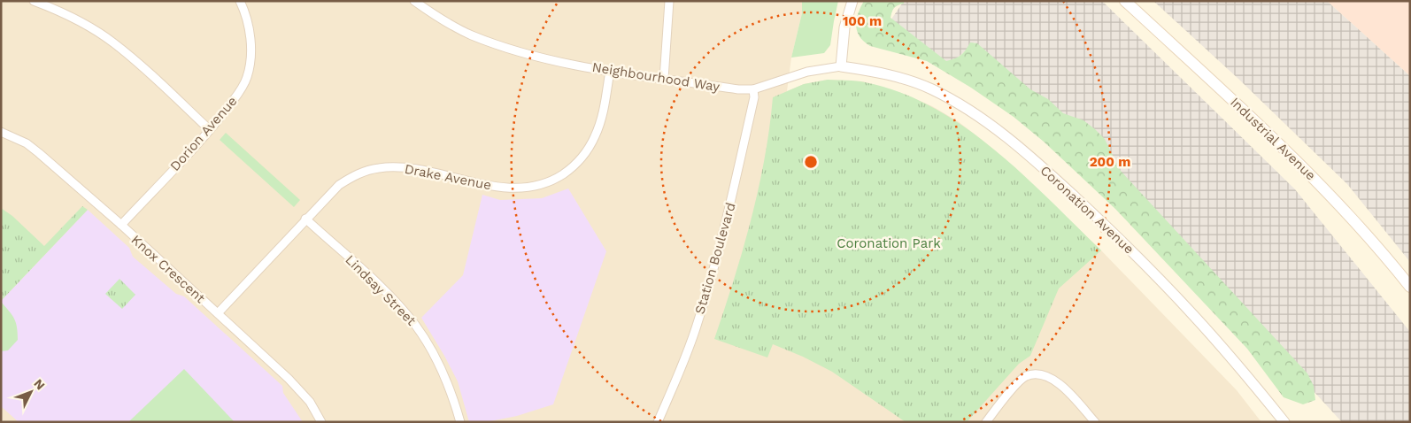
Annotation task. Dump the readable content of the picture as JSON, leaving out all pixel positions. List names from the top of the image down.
{
  "streets": {
    "main road": ["Industrial Avenue"],
    "street": [
      "Neighbourhood Way",
      "Dorion Avenue",
      "Drake Avenue",
      "Coronation Avenue",
      "Station Boulevard",
      "Knox Crescent",
      "Lindsay Street"
    ]
  },
  "crossings": [
    ["Neighbourhood Way", "Drake Avenue"],
    ["Neighbourhood Way", "Coronation Avenue"],
    ["Neighbourhood Way", "Station Boulevard"],
    ["Dorion Avenue", "Knox Crescent"],
    ["Drake Avenue", "Knox Crescent"],
    ["Drake Avenue", "Lindsay Street"]
  ],
  "parks": ["Coronation Park"],
  "north": "top right",
  "rings": ["100 m", "200 m"]
}
